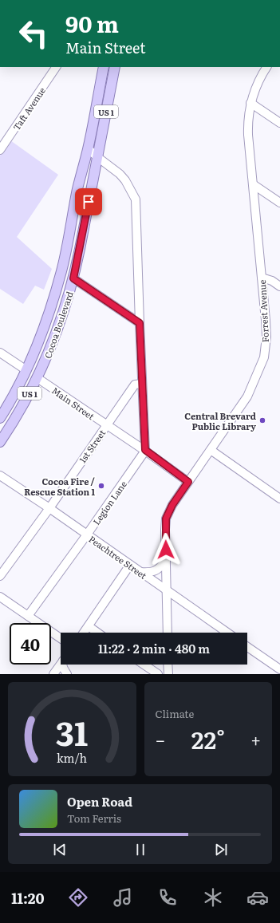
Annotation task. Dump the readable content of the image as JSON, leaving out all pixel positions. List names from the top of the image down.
{
  "streets": {
    "main road": ["US 1", "Cocoa Boulevard"],
    "street": [
      "Taft Avenue",
      "Forrest Avenue",
      "Main Street",
      "1st Street",
      "Legion Lane",
      "Peachtree Street"
    ]
  },
  "crossings": [
    ["Forrest Avenue", "Main Street"],
    ["Forrest Avenue", "Peachtree Street"],
    ["Cocoa Boulevard", "Main Street"],
    ["Main Street", "1st Street"],
    ["Main Street", "Legion Lane"],
    ["1st Street", "Peachtree Street"],
    ["Legion Lane", "Peachtree Street"]
  ],
  "places": ["Central Brevard Public Library", "Cocoa Fire / Rescue Station 1"],
  "page": {
    "turn": ["90 m", "Main Street"],
    "limit": "40",
    "trip": "11:22 · 2 min · 480 m",
    "tile": "Climate",
    "heat": ["−", "22°", "+"],
    "song": ["Open Road", "Tom Ferris"],
    "tabs": "11:20",
    "gauge": ["31", "km/h"]
  }
}
